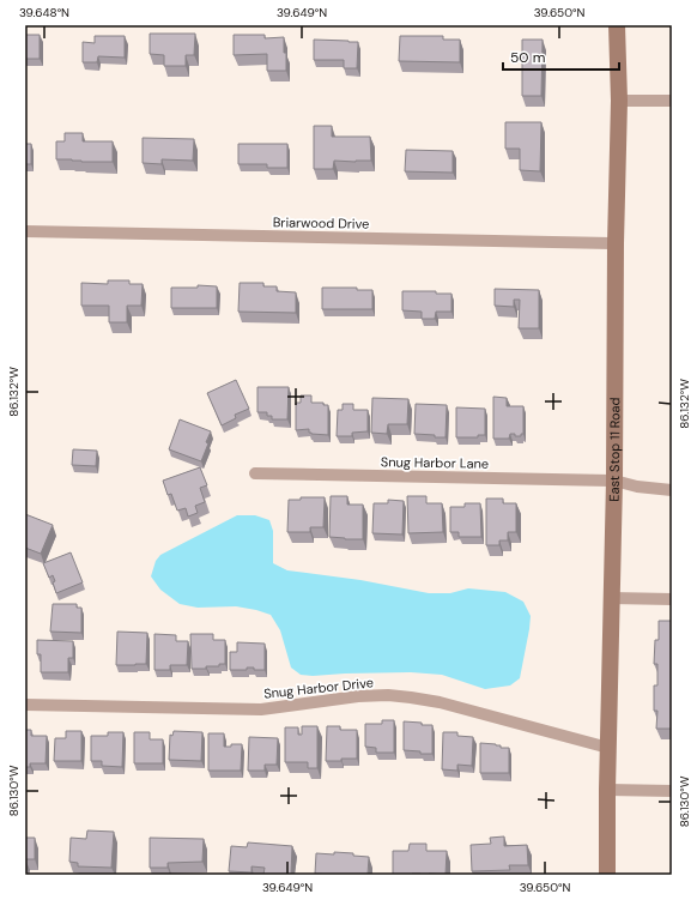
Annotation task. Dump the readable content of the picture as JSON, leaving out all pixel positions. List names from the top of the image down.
{
  "streets": {
    "main road": ["East Stop 11 Road"],
    "street": ["Briarwood Drive", "Snug Harbor Lane", "Snug Harbor Drive"]
  },
  "crossings": [
    ["Briarwood Drive", "East Stop 11 Road"],
    ["East Stop 11 Road", "Snug Harbor Lane"],
    ["East Stop 11 Road", "Snug Harbor Drive"]
  ],
  "scale_bar": "50 m",
  "coordinates": [
    "39.648°N",
    "39.649°N",
    "39.650°N",
    "86.132°W",
    "86.130°W"
  ]
}
